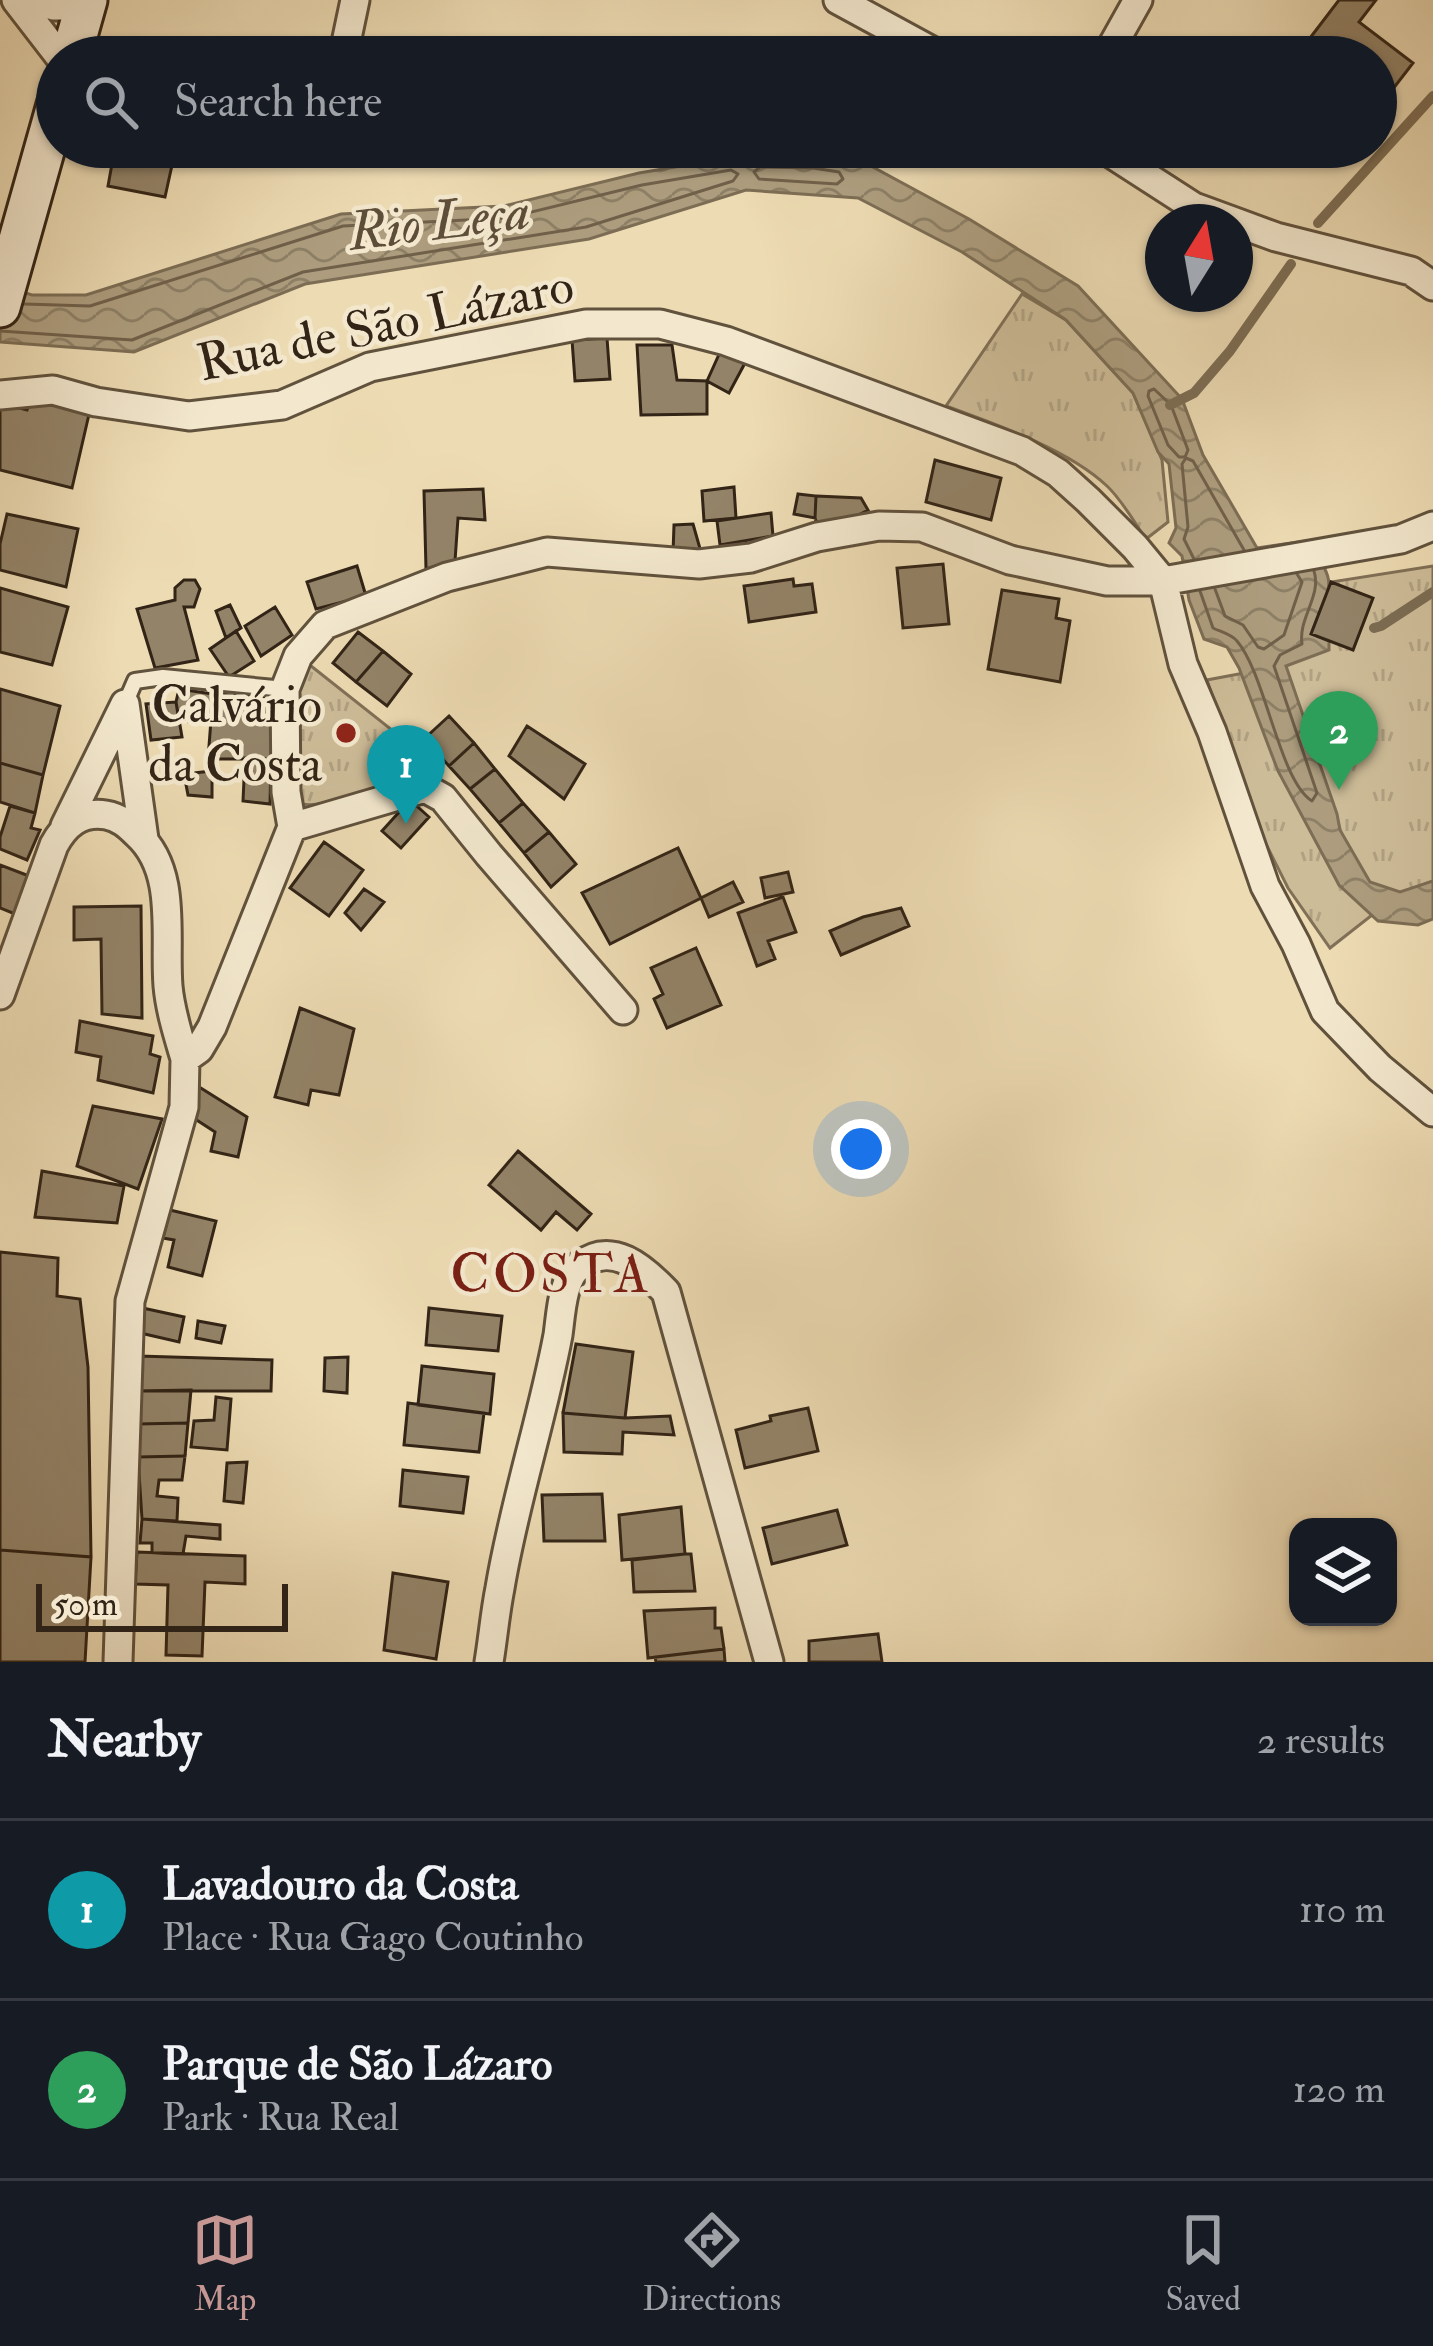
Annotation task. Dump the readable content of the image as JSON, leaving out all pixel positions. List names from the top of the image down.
{
  "streets": {
    "street": ["Rua de São Lázaro"]
  },
  "districts": ["COSTA"],
  "water": ["Rio Leça"],
  "places": ["Calvário da Costa"],
  "scale_bar": "50 m",
  "north": "top",
  "page": {
    "search": "Search here",
    "pins": ["2", "1"],
    "scale": "50 m",
    "heading": ["Nearby", "2 results"],
    "list": [
      {
        "mark": "1",
        "name": "Lavadouro da Costa",
        "note": "Place · Rua Gago Coutinho",
        "value": "110 m"
      },
      {
        "mark": "2",
        "name": "Parque de São Lázaro",
        "note": "Park · Rua Real",
        "value": "120 m"
      }
    ],
    "nav": ["Map", "Directions", "Saved"]
  }
}
